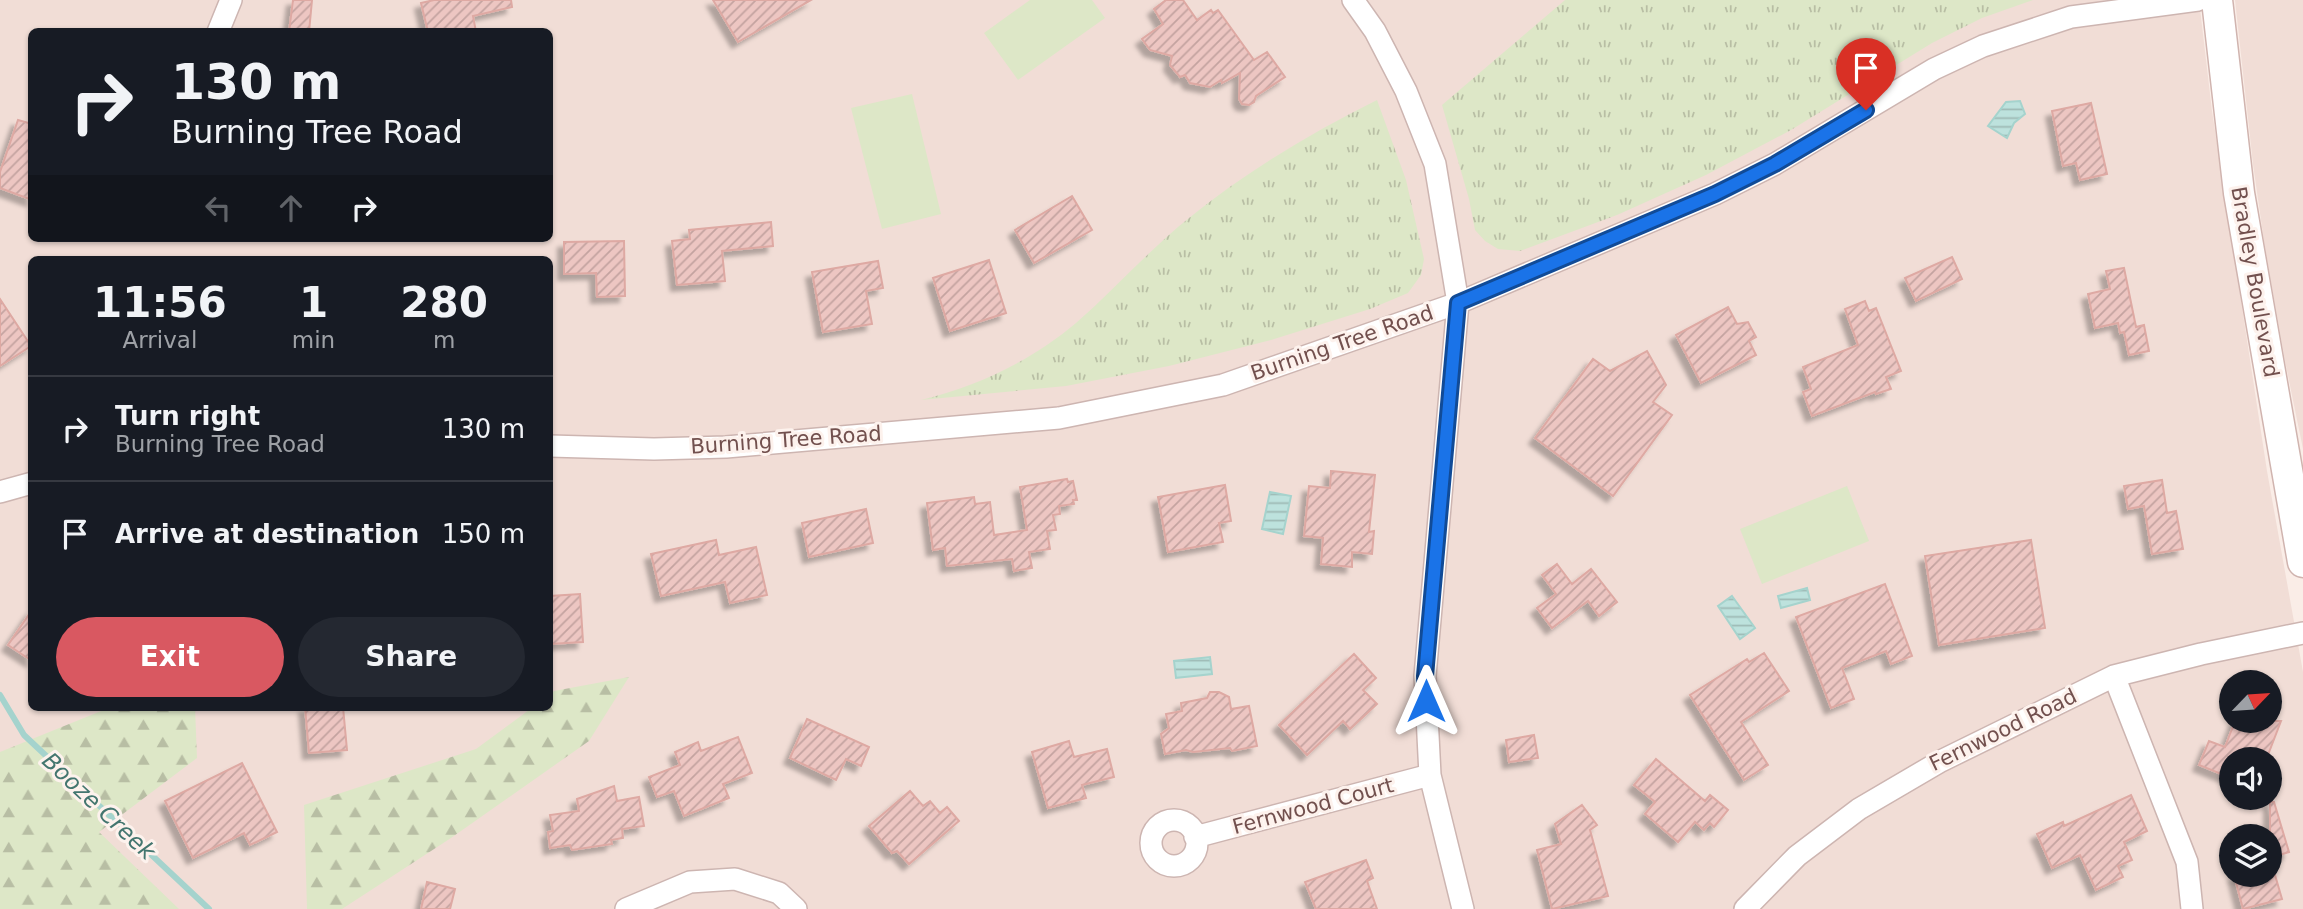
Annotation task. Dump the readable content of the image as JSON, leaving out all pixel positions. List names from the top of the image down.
{
  "streets": {
    "main road": ["Bradley Boulevard"],
    "street": ["Burning Tree Road", "Fernwood Road", "Fernwood Court"]
  },
  "water": ["Booze Creek"],
  "north": "top right",
  "page": {
    "turn": ["130 m", "Burning Tree Road"],
    "eta": [
      "11:56",
      "Arrival",
      "1",
      "min",
      "280",
      "m"
    ],
    "list": [
      {
        "name": "Turn right",
        "note": "Burning Tree Road",
        "value": "130 m"
      },
      {
        "name": "Arrive at destination",
        "value": "150 m"
      }
    ],
    "buttons": ["Exit", "Share"]
  }
}
